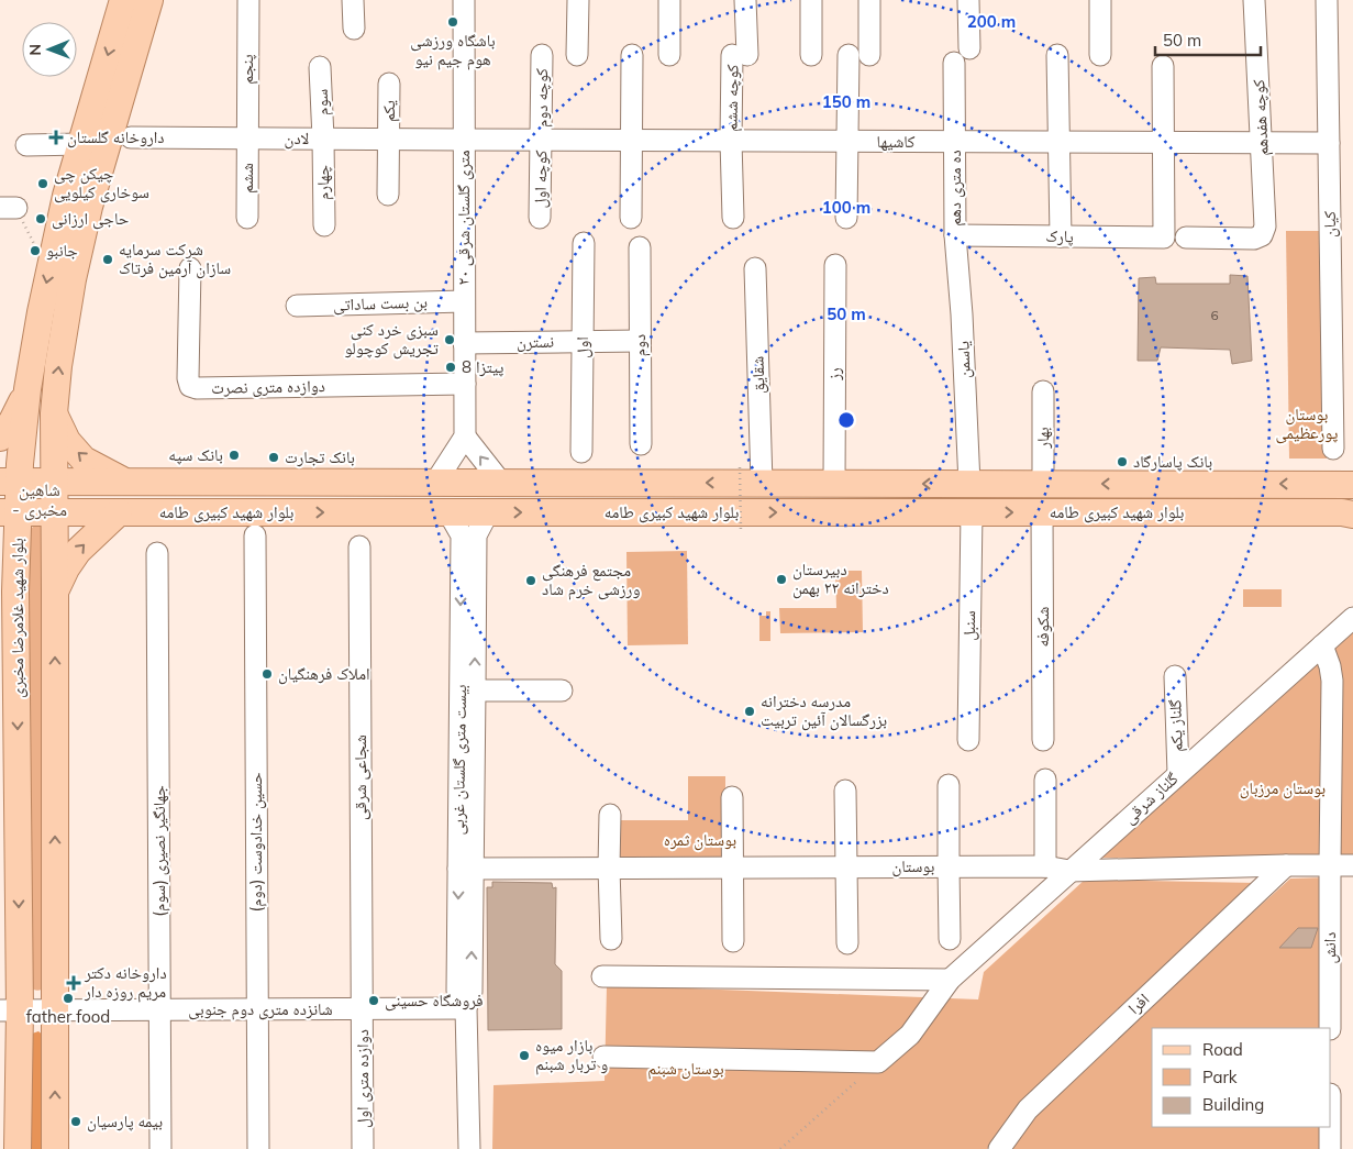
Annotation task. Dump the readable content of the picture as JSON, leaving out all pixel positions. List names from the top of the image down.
{
  "streets": {
    "main road": ["بلوار شهید کبیری طامه", "بلوار شهید غلامرضا مخبری"],
    "street": [
      "پنجم",
      "کوچه دوم",
      "کوچه ششم",
      "سوم",
      "یکم",
      "کوچه هفدهم",
      "لادن",
      "کاشیها",
      "ششم",
      "کوچه اول",
      "چهارم",
      "ده متری دهم",
      "۲۰ متری گلستان شرقی",
      "کیان",
      "پارک",
      "بن بست ساداتی",
      "نسترن",
      "دوم",
      "اول",
      "یاسمن",
      "رز",
      "شقایق",
      "دوازده متری نصرت",
      "بهار",
      "سنبل",
      "شکوفه",
      "گلناز یکم",
      "بیست متری گلستان غربی",
      "شجاعی شرقی",
      "گلناز شرقی",
      "حسین خدادوست (دوم)",
      "جهانگیر نصیری (سوم)",
      "بوستان",
      "دانش",
      "افرا",
      "شانزده متری دوم جنوبی",
      "دوازده متری اول"
    ]
  },
  "crossings": [
    ["پنجم", "لادن"],
    ["پنجم", "ششم"],
    ["کوچه دوم", "کاشیها"],
    ["کوچه دوم", "کوچه اول"],
    ["کوچه ششم", "کاشیها"],
    ["سوم", "لادن"],
    ["سوم", "چهارم"],
    ["یکم", "لادن"],
    ["کوچه هفدهم", "کاشیها"],
    ["لادن", "کاشیها"],
    ["لادن", "ششم"],
    ["لادن", "چهارم"],
    ["لادن", "۲۰ متری گلستان شرقی"],
    ["کاشیها", "کوچه اول"],
    ["کاشیها", "ده متری دهم"],
    ["کاشیها", "۲۰ متری گلستان شرقی"],
    ["کاشیها", "کیان"],
    ["کاشیها", "پارک"],
    ["ده متری دهم", "پارک"],
    ["ده متری دهم", "یاسمن"],
    ["۲۰ متری گلستان شرقی", "بن بست ساداتی"],
    ["۲۰ متری گلستان شرقی", "نسترن"],
    ["۲۰ متری گلستان شرقی", "دوازده متری نصرت"],
    ["پارک", "یاسمن"],
    ["نسترن", "دوم"],
    ["نسترن", "اول"],
    ["یاسمن", "بلوار شهید کبیری طامه"],
    ["رز", "بلوار شهید کبیری طامه"],
    ["شقایق", "بلوار شهید کبیری طامه"],
    ["بهار", "بلوار شهید کبیری طامه"],
    ["بلوار شهید کبیری طامه", "بلوار شهید غلامرضا مخبری"],
    ["بلوار شهید کبیری طامه", "سنبل"],
    ["بلوار شهید کبیری طامه", "شکوفه"],
    ["بلوار شهید کبیری طامه", "بیست متری گلستان غربی"],
    ["بلوار شهید غلامرضا مخبری", "شانزده متری دوم جنوبی"],
    ["گلناز یکم", "گلناز شرقی"],
    ["بیست متری گلستان غربی", "بوستان"],
    ["بیست متری گلستان غربی", "شانزده متری دوم جنوبی"],
    ["شجاعی شرقی", "شانزده متری دوم جنوبی"],
    ["شجاعی شرقی", "دوازده متری اول"],
    ["گلناز شرقی", "بوستان"],
    ["گلناز شرقی", "دانش"],
    ["حسین خدادوست (دوم)", "شانزده متری دوم جنوبی"],
    ["جهانگیر نصیری (سوم)", "شانزده متری دوم جنوبی"],
    ["بوستان", "دانش"],
    ["بوستان", "افرا"],
    ["شانزده متری دوم جنوبی", "دوازده متری اول"]
  ],
  "districts": ["شاهین - مخبری"],
  "parks": [
    "بوستان پورعظیمی",
    "بوستان مرزبان",
    "بوستان ثمره",
    "بوستان شبنم"
  ],
  "places": {
    "other": [
      "باشگاه ورزشی هوم جیم نیو",
      "چیکن چی سوخاری کیلویی",
      "حاجی ارزانی",
      "جانبو",
      "شرکت سرمایه سازان آرمین فرتاک",
      "سبزی خرد کنی تجریش کوچولو",
      "پیتزا 8",
      "بانک سپه",
      "بانک تجارت",
      "بانک پاسارگاد",
      "دبیرستان دخترانه ۲۲ بهمن",
      "مجتمع فرهنگی ورزشی خرم شاد",
      "املاک فرهنگیان",
      "مدرسه دخترانه بزرگسالان آئین تربیت",
      "father food",
      "فروشگاه حسینی",
      "بازار میوه و تربار شبنم",
      "بیمه پارسیان"
    ],
    "health": ["داروخانه گلستان", "داروخانه دکتر مریم روزه دار"]
  },
  "house_numbers": ["6"],
  "legend": ["Road", "Park", "Building"],
  "scale_bar": "50 m",
  "north": "left",
  "rings": [
    "200 m",
    "150 m",
    "100 m",
    "50 m"
  ]
}
